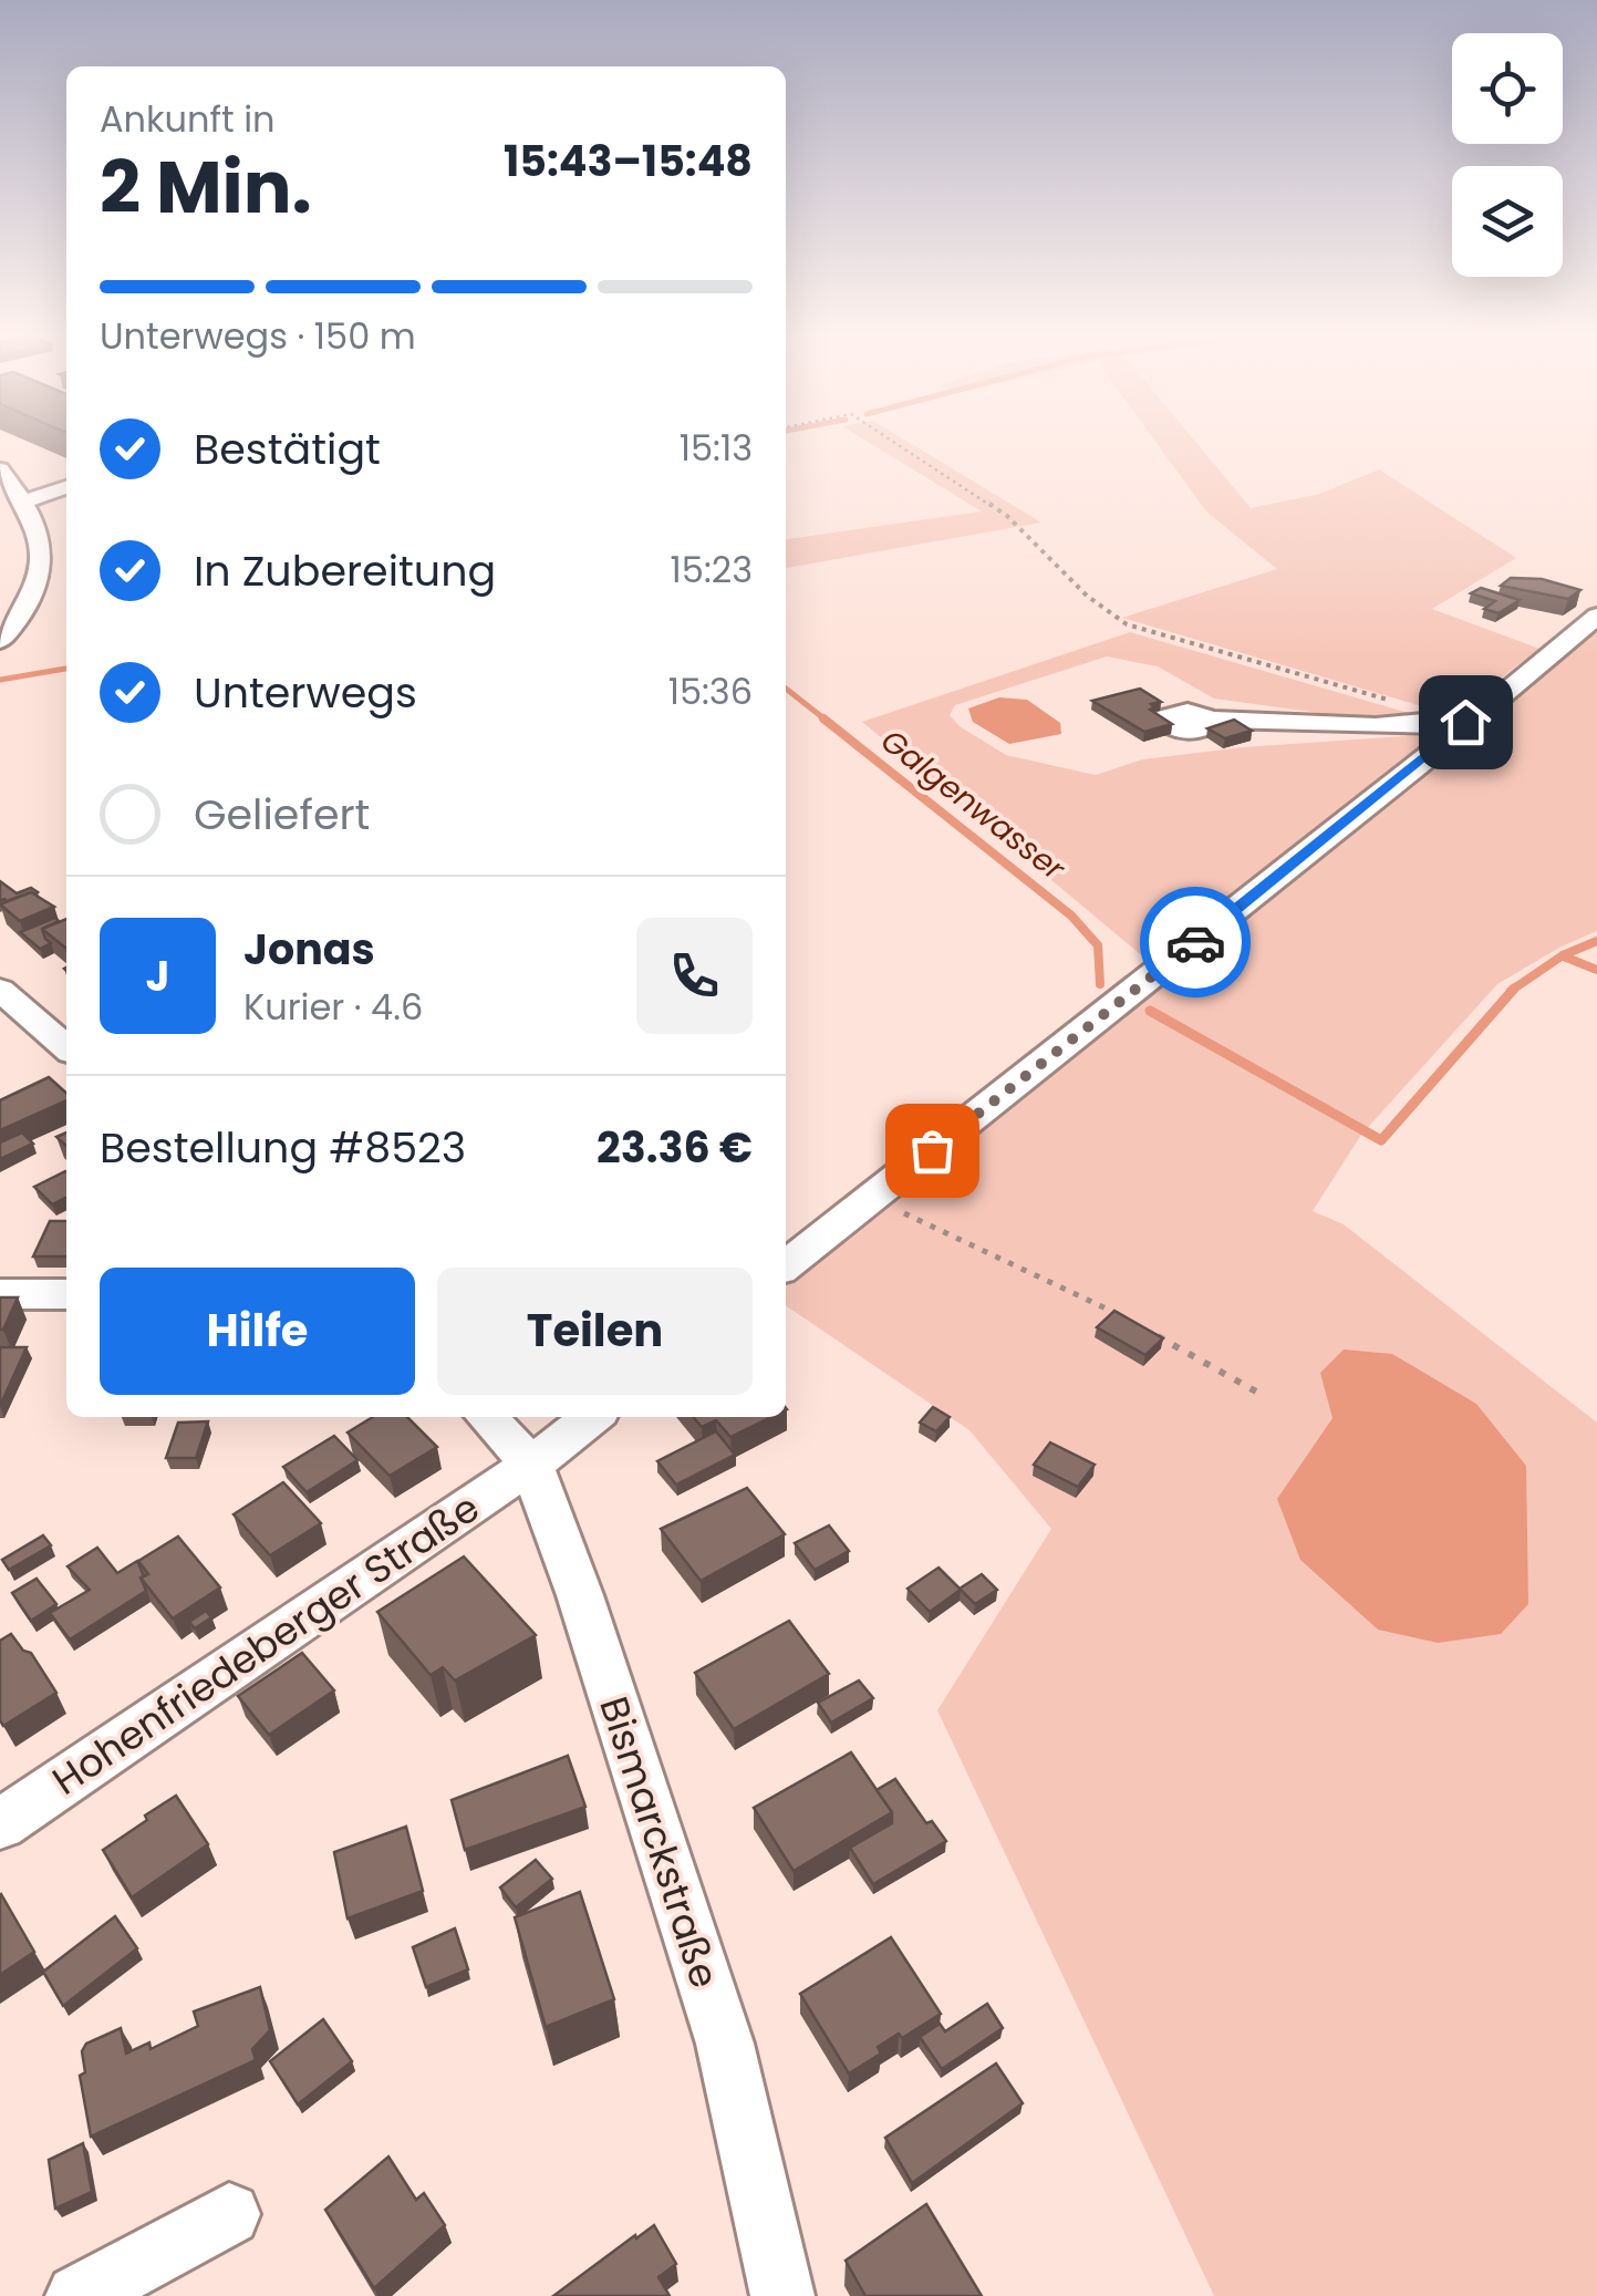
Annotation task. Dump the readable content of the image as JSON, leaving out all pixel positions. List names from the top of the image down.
{
  "streets": {
    "street": ["Hohenfriedeberger Straße", "Bismarckstraße"]
  },
  "crossings": [
    ["Hohenfriedeberger Straße", "Bismarckstraße"]
  ],
  "water": ["Galgenwasser"],
  "page": {
    "heading": ["2 Min.", "Ankunft in", "15:43–15:48"],
    "panel": [
      "Jonas",
      "Kurier · 4.6",
      "Bestellung #8523",
      "23.36 €"
    ],
    "bar": "Unterwegs · 150 m",
    "list": [
      ["Bestätigt", "15:13"],
      ["In Zubereitung", "15:23"],
      ["Unterwegs", "15:36"],
      "Geliefert"
    ],
    "round": "J",
    "buttons": ["Hilfe", "Teilen"]
  }
}
